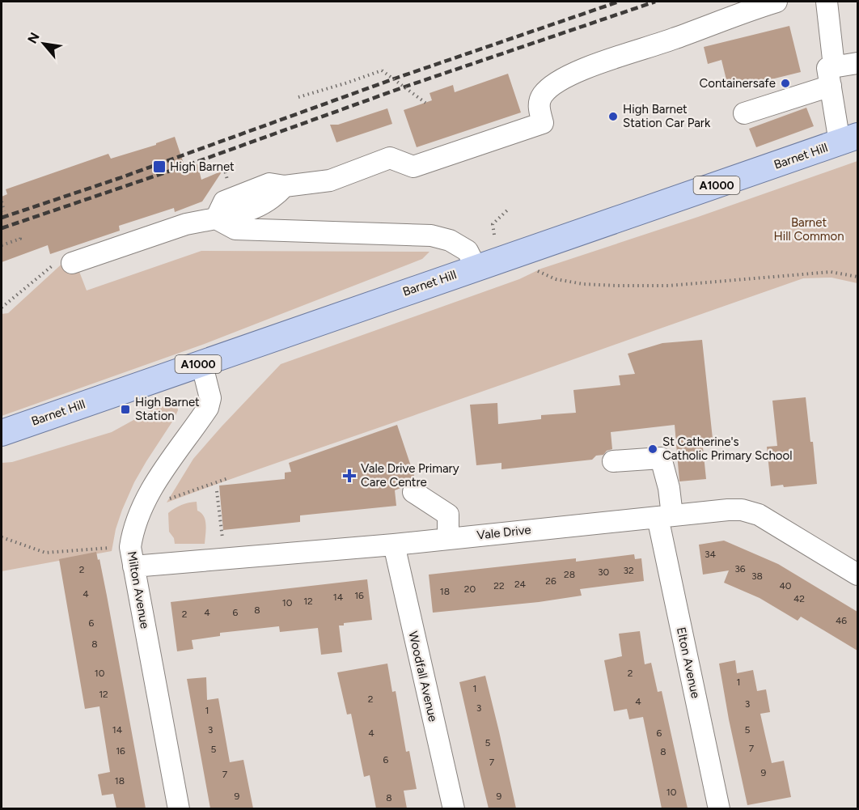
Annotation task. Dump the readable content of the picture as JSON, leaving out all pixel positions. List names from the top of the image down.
{
  "streets": {
    "main road": ["Barnet Hill", "A1000"],
    "street": [
      "Vale Drive",
      "Milton Avenue",
      "Elton Avenue",
      "Woodfall Avenue"
    ]
  },
  "crossings": [
    ["Barnet Hill", "Milton Avenue"],
    ["Vale Drive", "Milton Avenue"],
    ["Vale Drive", "Elton Avenue"],
    ["Vale Drive", "Woodfall Avenue"]
  ],
  "parks": ["Barnet Hill Common"],
  "places": {
    "other": ["Containersafe", "High Barnet Station Car Park", "St Catherine's Catholic Primary School"],
    "transit": ["High Barnet", "High Barnet Station"],
    "health": ["Vale Drive Primary Care Centre"]
  },
  "house_numbers": [
    "34",
    "36",
    "2",
    "32",
    "30",
    "28",
    "38",
    "26",
    "24",
    "22",
    "40",
    "20",
    "18",
    "4",
    "16",
    "14",
    "42",
    "12",
    "10",
    "8",
    "4",
    "6",
    "2",
    "46",
    "6",
    "8",
    "10",
    "2",
    "1",
    "1",
    "12",
    "2",
    "4",
    "3",
    "3",
    "1",
    "14",
    "3",
    "5",
    "4",
    "6",
    "5",
    "7",
    "5",
    "16",
    "8",
    "6",
    "7",
    "9",
    "7",
    "18",
    "10",
    "9",
    "9",
    "8"
  ],
  "north": "top left"
}
